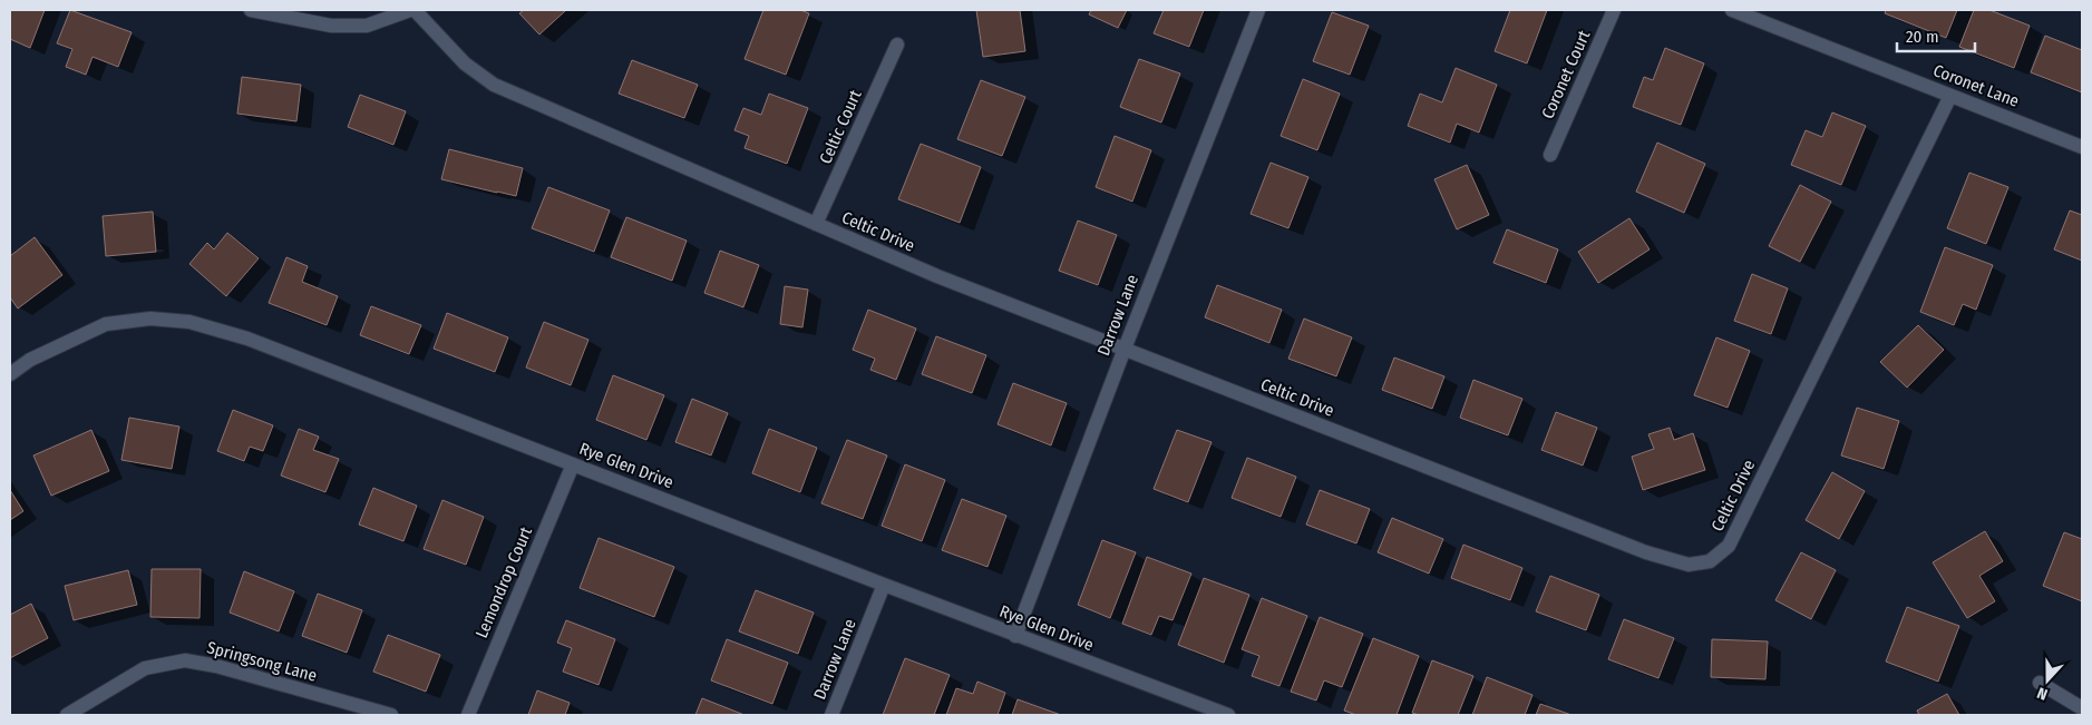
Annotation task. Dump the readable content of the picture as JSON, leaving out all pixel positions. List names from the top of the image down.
{
  "streets": {
    "street": [
      "Coronet Court",
      "Coronet Lane",
      "Celtic Court",
      "Celtic Drive",
      "Darrow Lane",
      "Rye Glen Drive",
      "Lemondrop Court",
      "Springsong Lane"
    ]
  },
  "crossings": [
    ["Coronet Lane", "Celtic Drive"],
    ["Celtic Court", "Celtic Drive"],
    ["Celtic Drive", "Darrow Lane"],
    ["Darrow Lane", "Rye Glen Drive"],
    ["Rye Glen Drive", "Lemondrop Court"]
  ],
  "scale_bar": "20 m",
  "north": "bottom"
}
